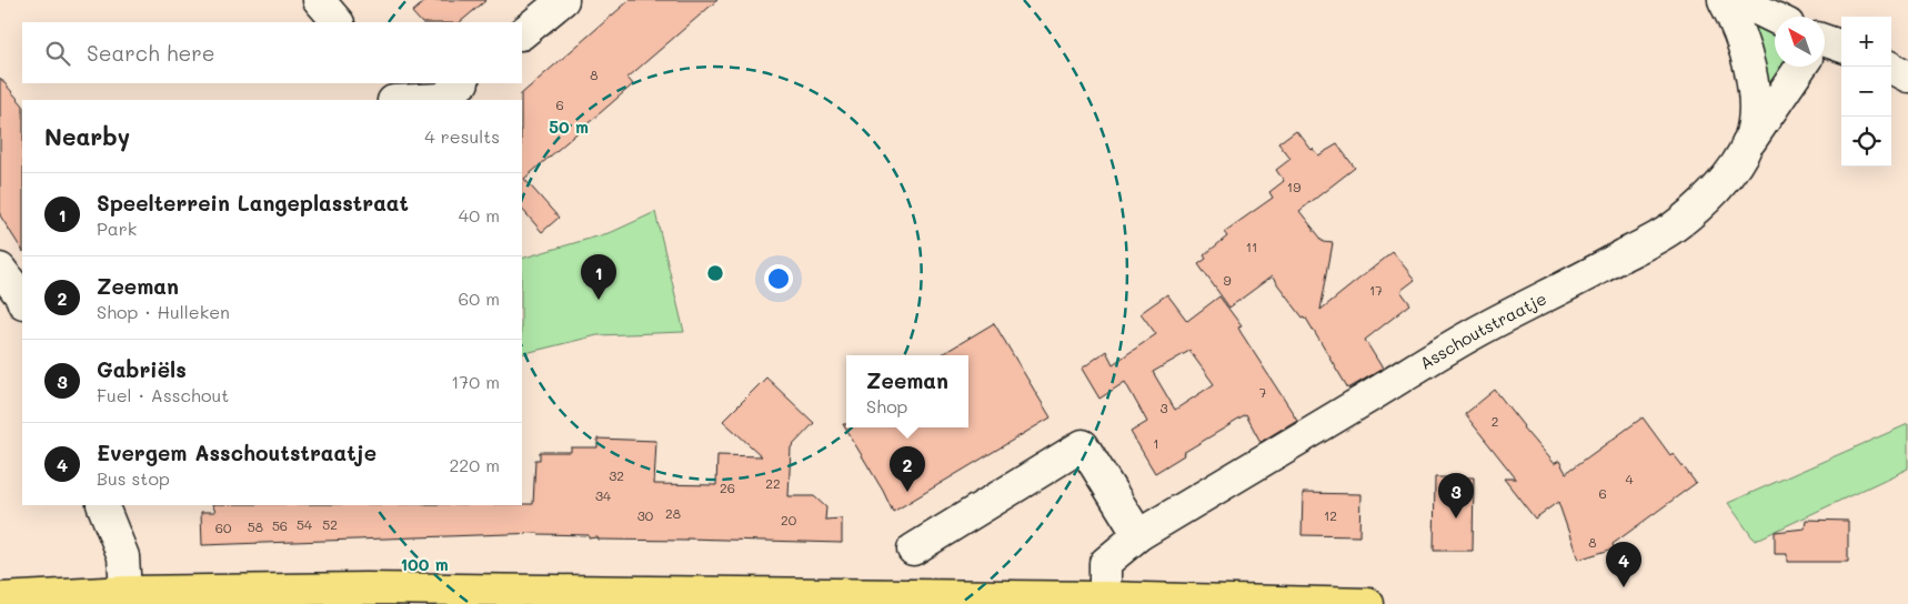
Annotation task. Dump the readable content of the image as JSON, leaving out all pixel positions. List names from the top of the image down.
{
  "streets": {
    "street": ["Asschoutstraatje"]
  },
  "house_numbers": [
    "8",
    "6",
    "19",
    "11",
    "9",
    "17",
    "7",
    "3",
    "2",
    "1",
    "32",
    "4",
    "22",
    "26",
    "6",
    "34",
    "28",
    "30",
    "12",
    "20",
    "54",
    "52",
    "56",
    "58",
    "60",
    "8"
  ],
  "north": "top left",
  "page": {
    "map_buttons": ["+", "−"],
    "search": "Search here",
    "heading": ["Nearby", "4 results"],
    "list": [
      {
        "mark": "1",
        "name": "Speelterrein Langeplasstraat",
        "note": "Park",
        "value": "40 m"
      },
      {
        "mark": "2",
        "name": "Zeeman",
        "note": "Shop · Hulleken",
        "value": "60 m"
      },
      {
        "mark": "3",
        "name": "Gabriëls",
        "note": "Fuel · Asschout",
        "value": "170 m"
      },
      {
        "mark": "4",
        "name": "Evergem Asschoutstraatje",
        "note": "Bus stop",
        "value": "220 m"
      }
    ],
    "pins": [
      "1",
      "2",
      "3",
      "4"
    ],
    "popup": ["Zeeman", "Shop"]
  },
  "rings": ["50 m", "100 m"]
}
